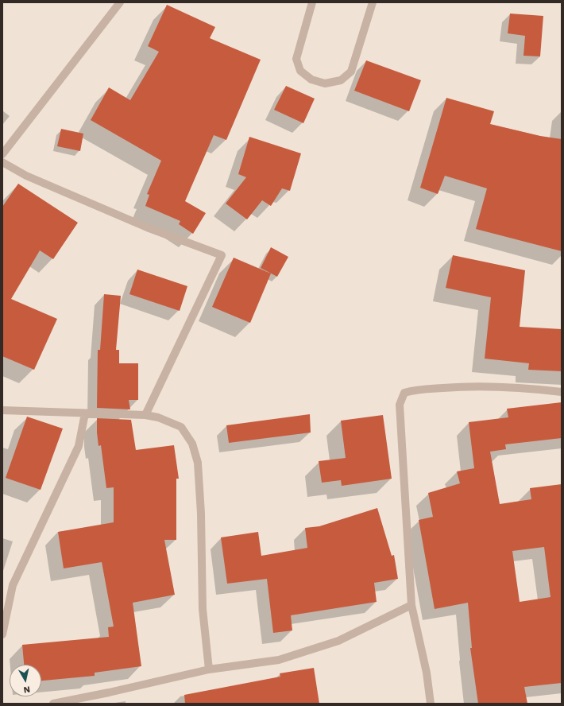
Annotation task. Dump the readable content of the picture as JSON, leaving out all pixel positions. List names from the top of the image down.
{
  "north": "bottom"
}
